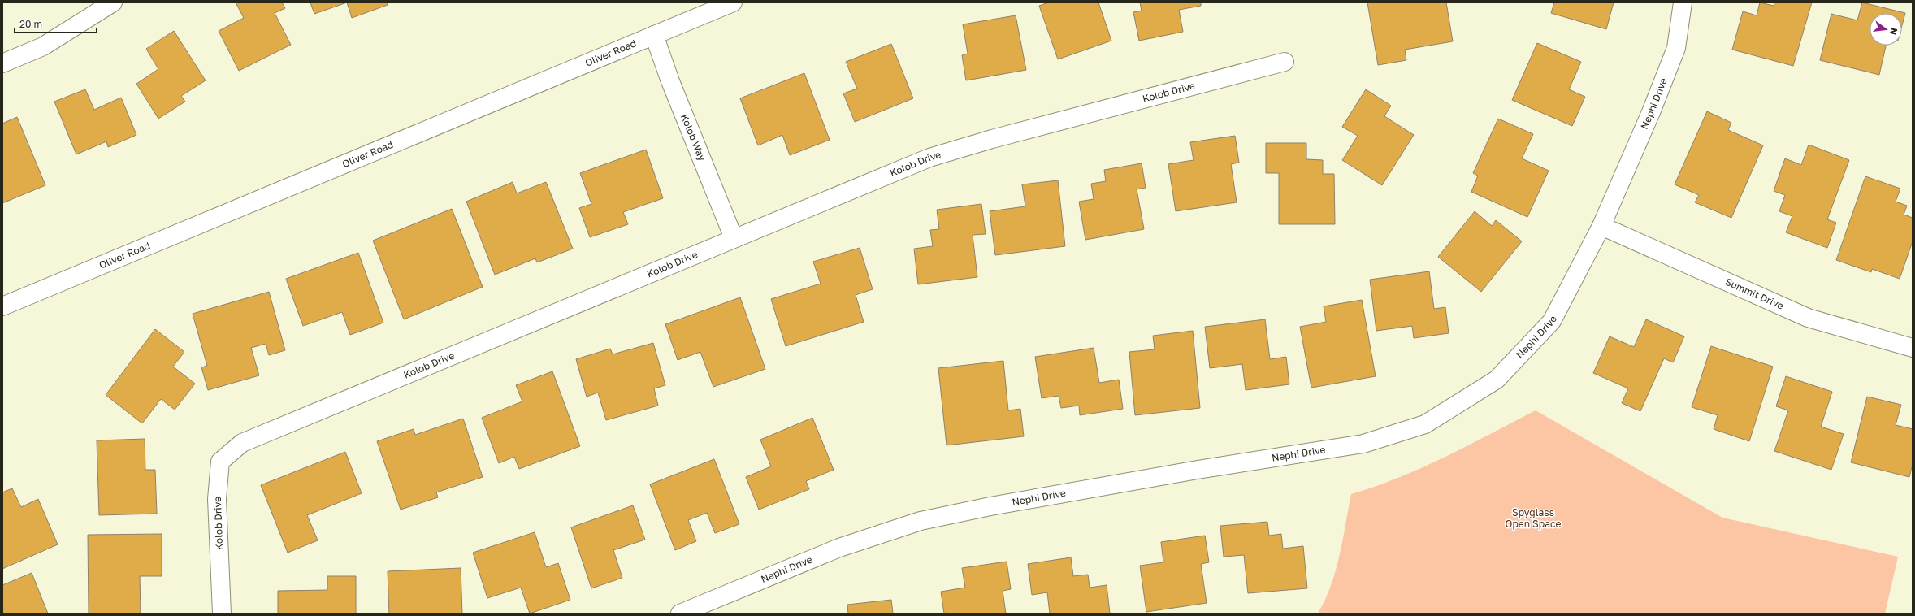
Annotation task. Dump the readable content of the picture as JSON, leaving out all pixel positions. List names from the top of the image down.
{
  "streets": {
    "street": [
      "Oliver Road",
      "Kolob Drive",
      "Nephi Drive",
      "Kolob Way",
      "Summit Drive"
    ]
  },
  "crossings": [
    ["Oliver Road", "Kolob Way"],
    ["Kolob Drive", "Kolob Way"],
    ["Nephi Drive", "Summit Drive"]
  ],
  "parks": ["Spyglass Open Space"],
  "scale_bar": "20 m",
  "north": "right"
}
